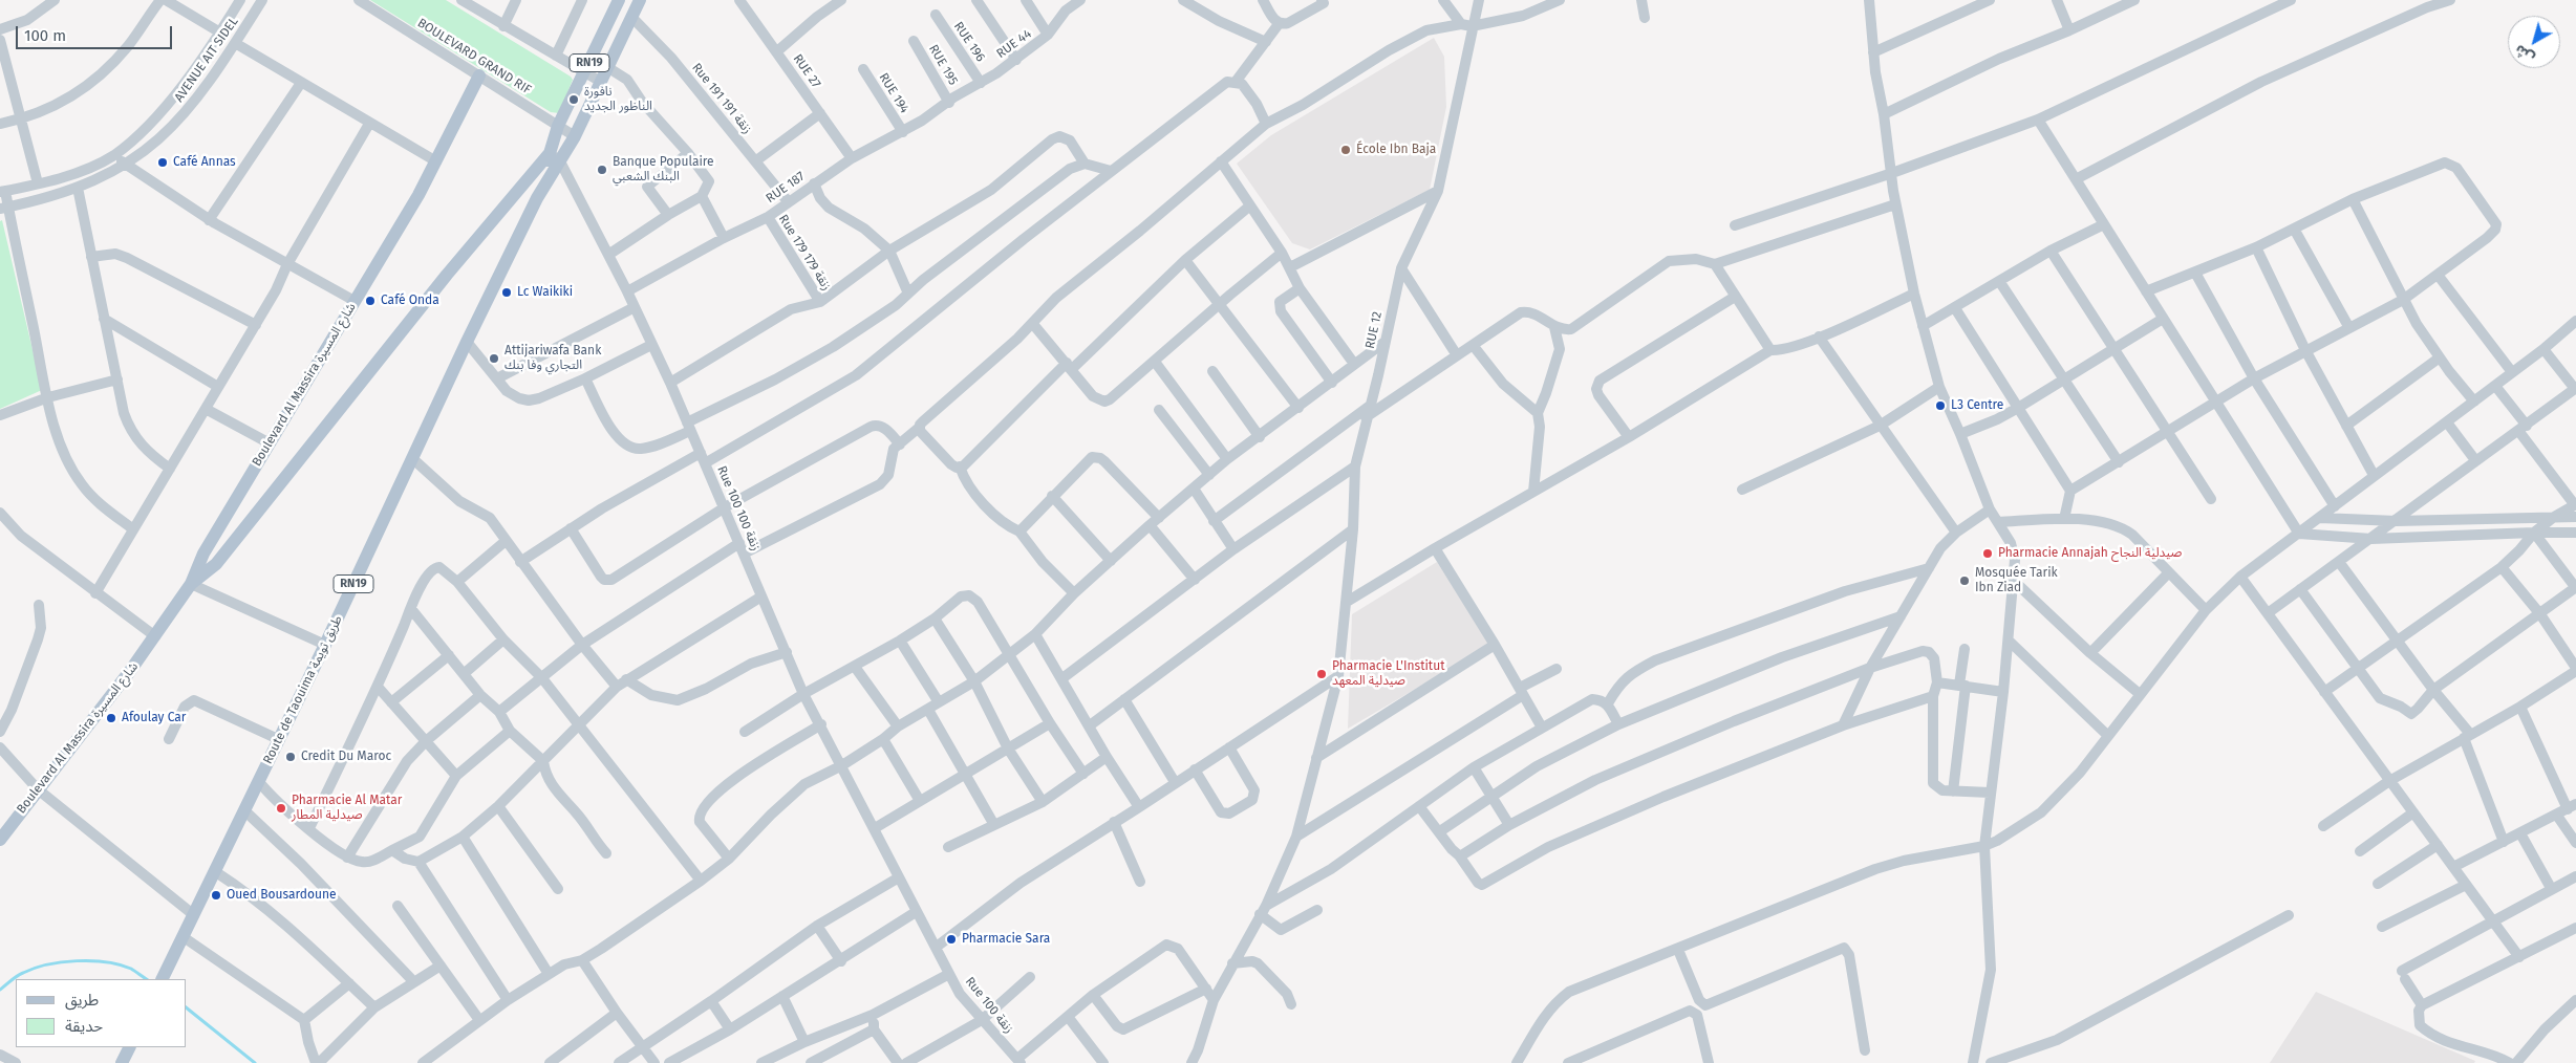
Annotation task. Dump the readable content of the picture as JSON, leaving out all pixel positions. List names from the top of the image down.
{
  "streets": {
    "main road": ["RN19", "Boulevard Al Massira شارع المسيرة", "Route de Taouima طريق تويمة"],
    "street": [
      "RUE 196",
      "RUE 44",
      "BOULEVARD GRAND RIF",
      "AVENUE AIT SIDEL",
      "RUE 195",
      "RUE 27",
      "RUE 194",
      "Rue 191 زنقة 191",
      "RUE 187",
      "Rue 179 زنقة 179",
      "RUE 12",
      "Rue 100 زنقة 100",
      "Rue 100 زنقة"
    ]
  },
  "crossings": [
    ["RUE 196", "RUE 44"],
    ["RUE 44", "RUE 195"],
    ["RUE 44", "RUE 187"],
    ["BOULEVARD GRAND RIF", "RN19"],
    ["BOULEVARD GRAND RIF", "Boulevard Al Massira شارع المسيرة"],
    ["BOULEVARD GRAND RIF", "Route de Taouima طريق تويمة"],
    ["RN19", "Rue 191 زنقة 191"],
    ["RN19", "Route de Taouima طريق تويمة"],
    ["RUE 195", "RUE 187"],
    ["RUE 27", "RUE 187"],
    ["RUE 194", "RUE 187"],
    ["Rue 191 زنقة 191", "RUE 187"],
    ["RUE 187", "Rue 179 زنقة 179"],
    ["RUE 187", "Rue 100 زنقة 100"],
    ["Boulevard Al Massira شارع المسيرة", "Rue 100 زنقة 100"],
    ["Boulevard Al Massira شارع المسيرة", "Route de Taouima طريق تويمة"],
    ["Rue 100 زنقة 100", "Route de Taouima طريق تويمة"],
    ["Rue 100 زنقة 100", "Rue 100 زنقة"]
  ],
  "places": [
    "نافورة الناظور الجديد",
    "École Ibn Baja",
    "Café Annas",
    "Banque Populaire البنك الشعبي",
    "Lc Waikiki",
    "Café Onda",
    "Attijariwafa Bank التجاري وفا بنك",
    "L3 Centre",
    "Pharmacie Annajah صيدلية النجاح",
    "Mosquée Tarik Ibn Ziad",
    "Pharmacie L'Institut صيدلية المعهد",
    "Afoulay Car",
    "Credit Du Maroc",
    "Pharmacie Al Matar صيدلية المطار",
    "Oued Bousardoune",
    "Pharmacie Sara"
  ],
  "legend": ["طريق", "حديقة"],
  "scale_bar": "100 m",
  "north": "bottom left"
}
